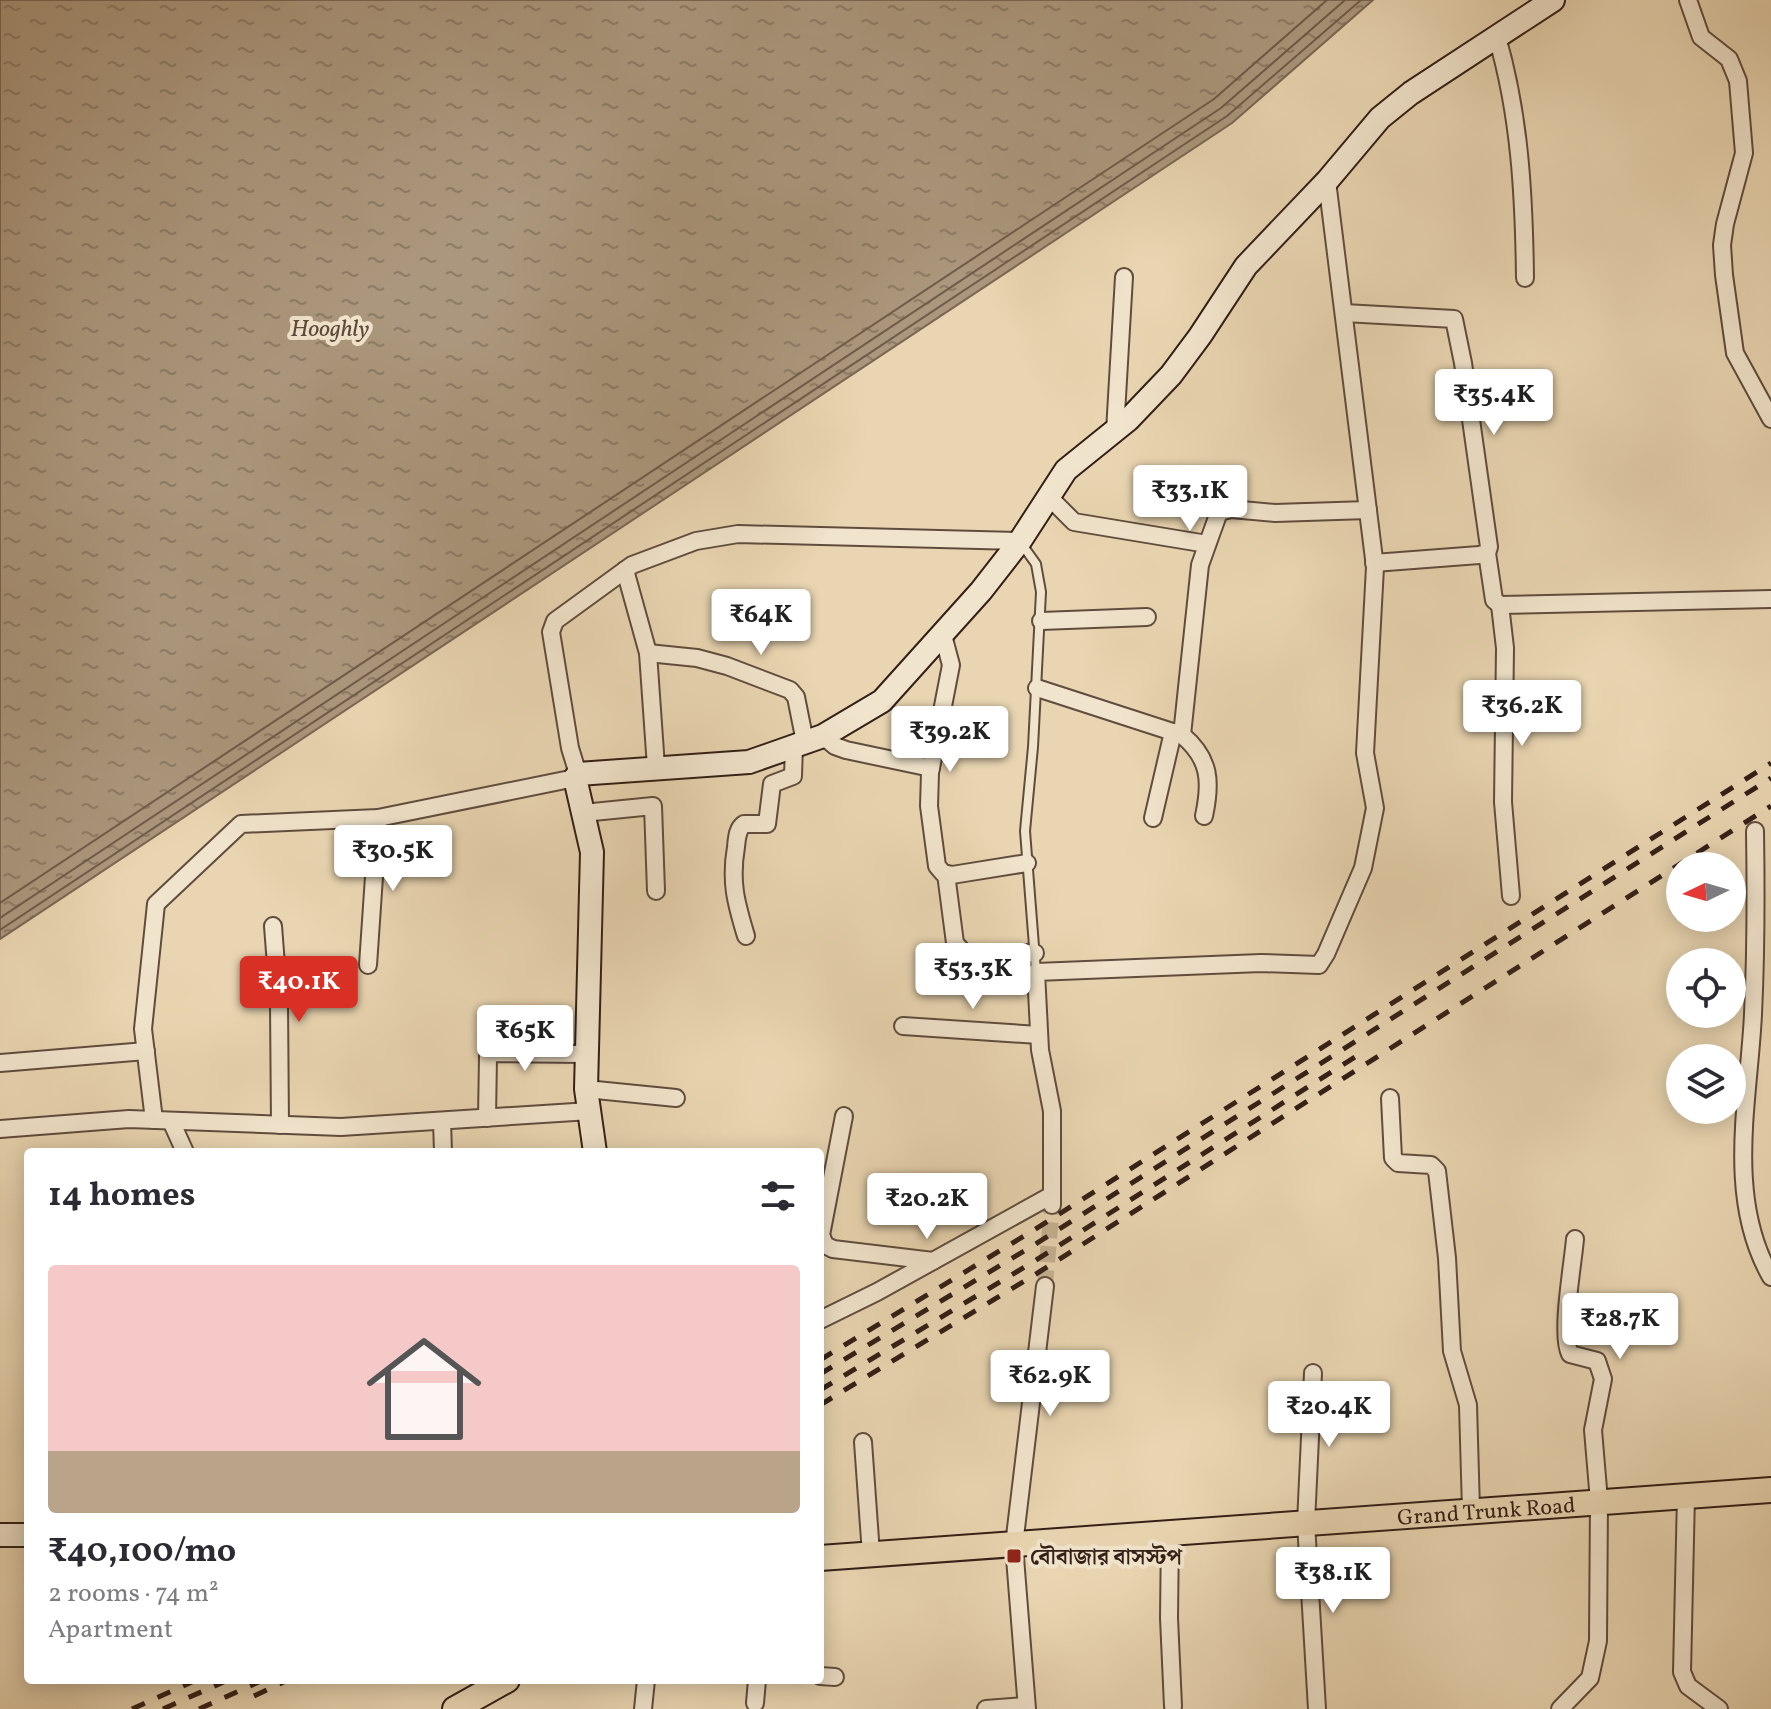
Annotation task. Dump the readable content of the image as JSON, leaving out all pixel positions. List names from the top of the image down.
{
  "streets": {
    "main road": ["Grand Trunk Road"]
  },
  "water": ["Hooghly"],
  "places": {
    "transit": ["বৌবাজার বাসস্টপ"]
  },
  "north": "left",
  "page": {
    "price": [
      "₹35.4K",
      "₹33.1K",
      "₹64K",
      "₹36.2K",
      "₹39.2K",
      "₹30.5K",
      "₹53.3K",
      "₹40.1K",
      "₹65K",
      "₹20.2K",
      "₹28.7K",
      "₹62.9K",
      "₹20.4K",
      "₹38.1K"
    ],
    "heading": "14 homes",
    "list": [
      {
        "name": "₹40,100/mo",
        "note": "2 rooms · 74 m² · Apartment"
      }
    ]
  }
}
